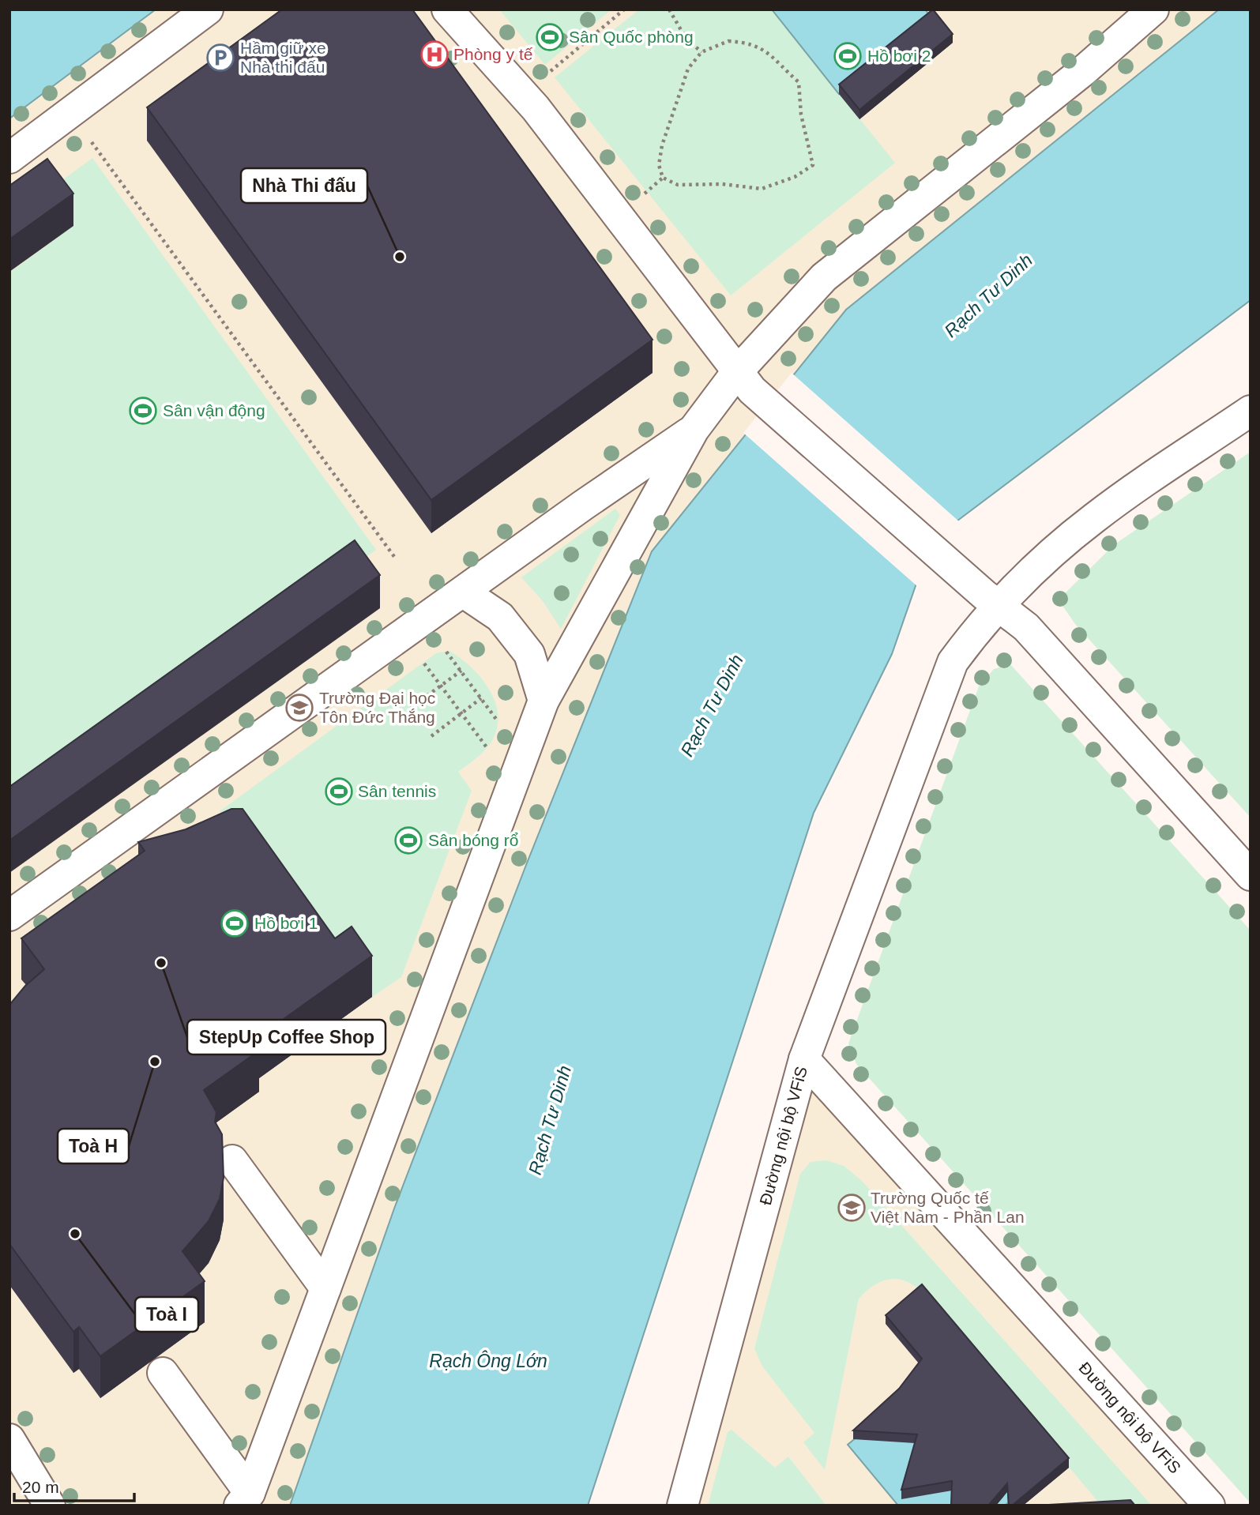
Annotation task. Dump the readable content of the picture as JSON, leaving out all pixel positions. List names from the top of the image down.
{
  "streets": {
    "lane": ["Đường nội bộ VFiS"]
  },
  "water": ["Rạch Tư Dinh", "Rạch Ông Lớn"],
  "places": {
    "sports": [
      "Sân Quốc phòng",
      "Hồ bơi 2",
      "Sân vận động",
      "Sân tennis",
      "Sân bóng rổ",
      "Hồ bơi 1"
    ],
    "hospital": ["Phòng y tế"],
    "parking": ["Hầm giữ xe Nhà thi đấu"],
    "other": [
      "Nhà Thi đấu",
      "StepUp Coffee Shop",
      "Toà H",
      "Toà I"
    ],
    "school or university": ["Trường Đại học Tôn Đức Thắng", "Trường Quốc tế Việt Nam - Phần Lan"]
  },
  "scale_bar": "20 m"
}
